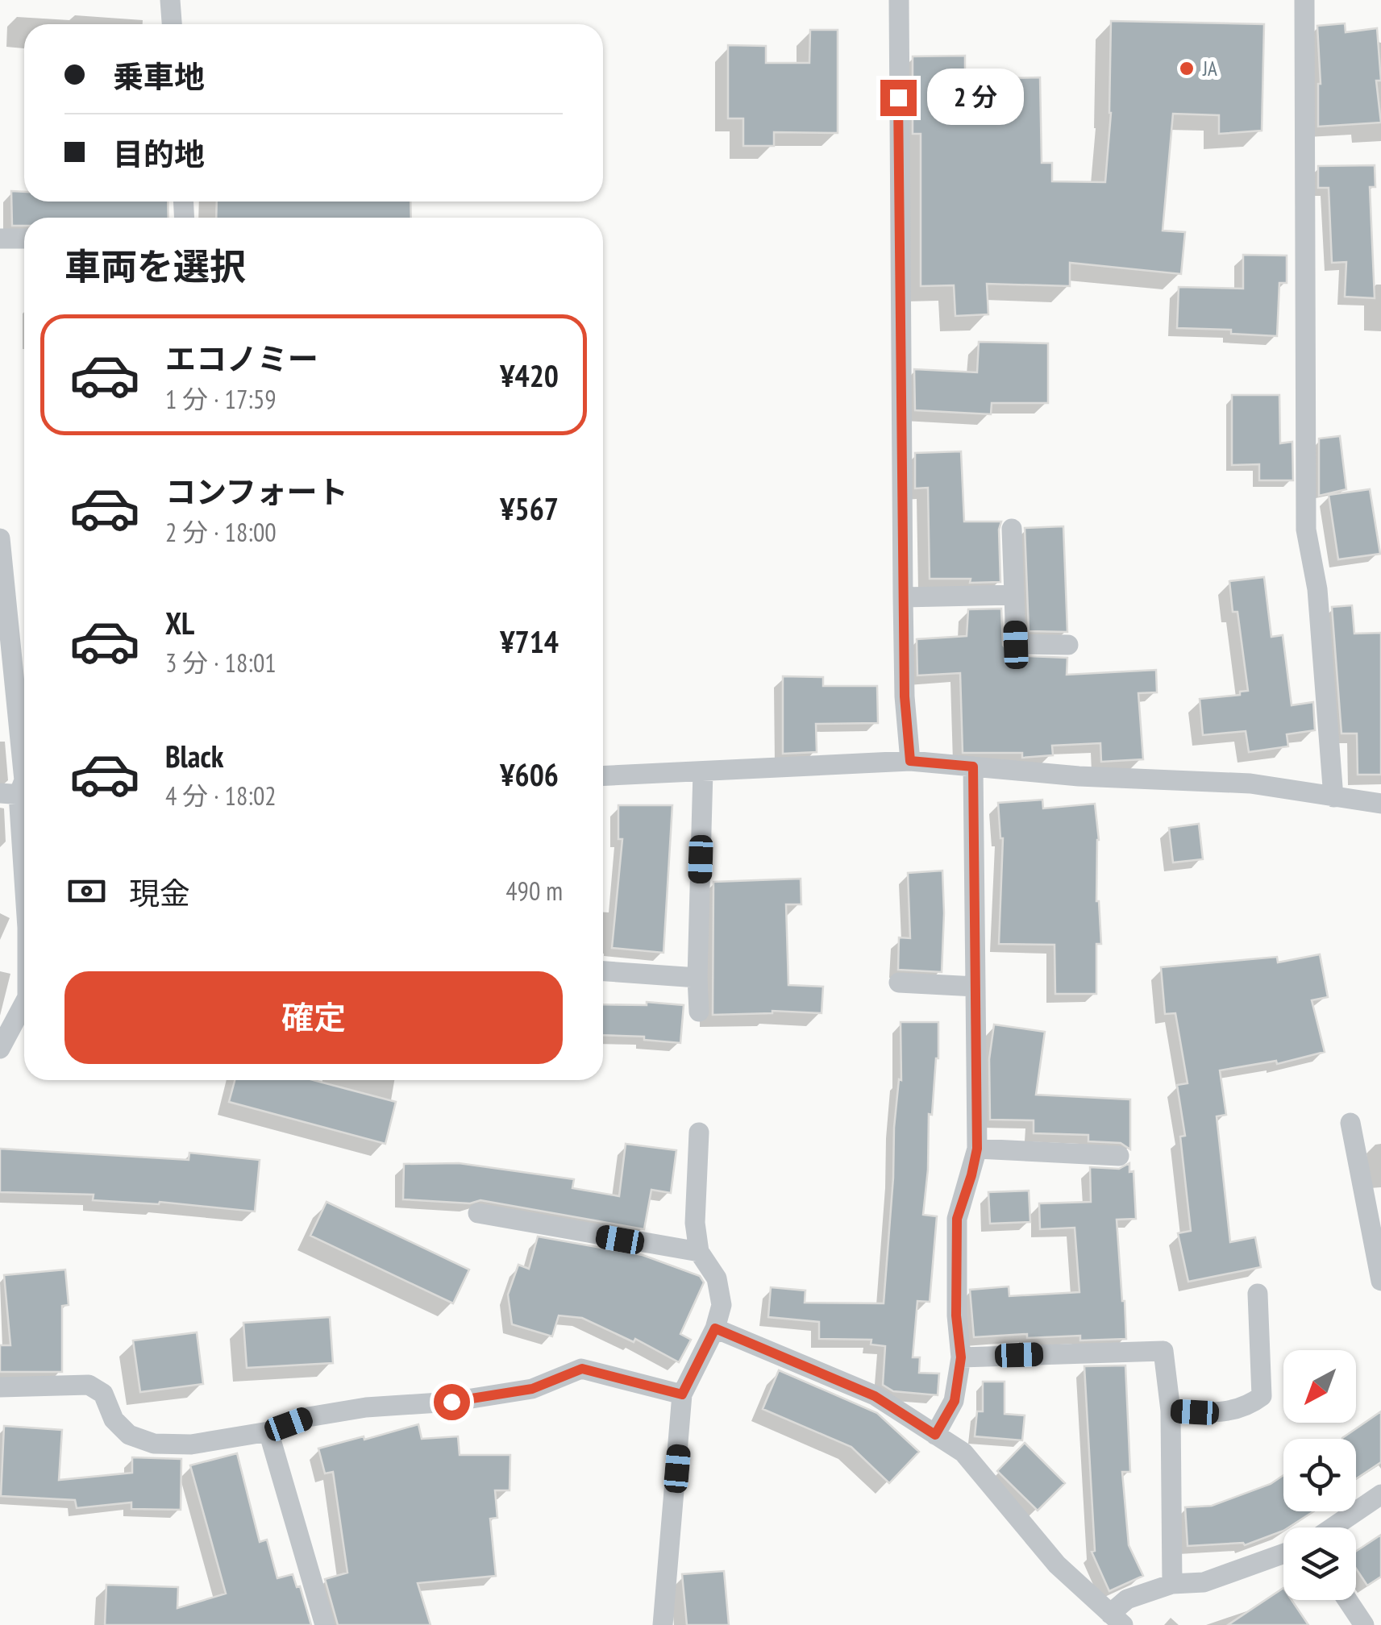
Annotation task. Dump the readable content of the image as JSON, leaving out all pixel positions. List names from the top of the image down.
{
  "places": ["JA"],
  "north": "bottom left",
  "page": {
    "banner": ["乗車地", "目的地"],
    "bubble": "2 分",
    "heading": "車両を選択",
    "list": [
      {
        "name": "エコノミー",
        "note": "1 分 · 17:59",
        "value": "¥420"
      },
      {
        "name": "コンフォート",
        "note": "2 分 · 18:00",
        "value": "¥567"
      },
      {
        "name": "XL",
        "note": "3 分 · 18:01",
        "value": "¥714"
      },
      {
        "name": "Black",
        "note": "4 分 · 18:02",
        "value": "¥606"
      }
    ],
    "pay": ["現金", "490 m"],
    "buttons": "確定"
  }
}
